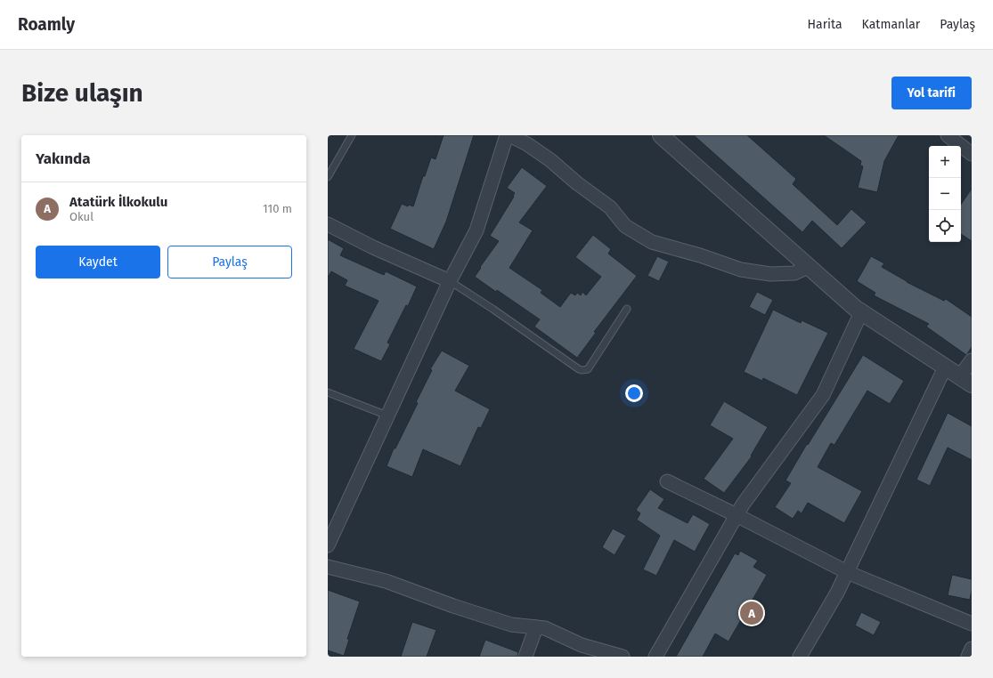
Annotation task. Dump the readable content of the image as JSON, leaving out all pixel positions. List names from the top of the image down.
{
  "page": {
    "header": "Roamly",
    "nav": ["Harita", "Katmanlar", "Paylaş"],
    "buttons": [
      "Yol tarifi",
      ["Kaydet", "Paylaş"]
    ],
    "title": "Bize ulaşın",
    "heading": "Yakında",
    "map_buttons": ["+", "−"],
    "list": [
      {
        "mark": "A",
        "name": "Atatürk İlkokulu",
        "note": "Okul",
        "value": "110 m"
      }
    ],
    "pins": "A"
  }
}
